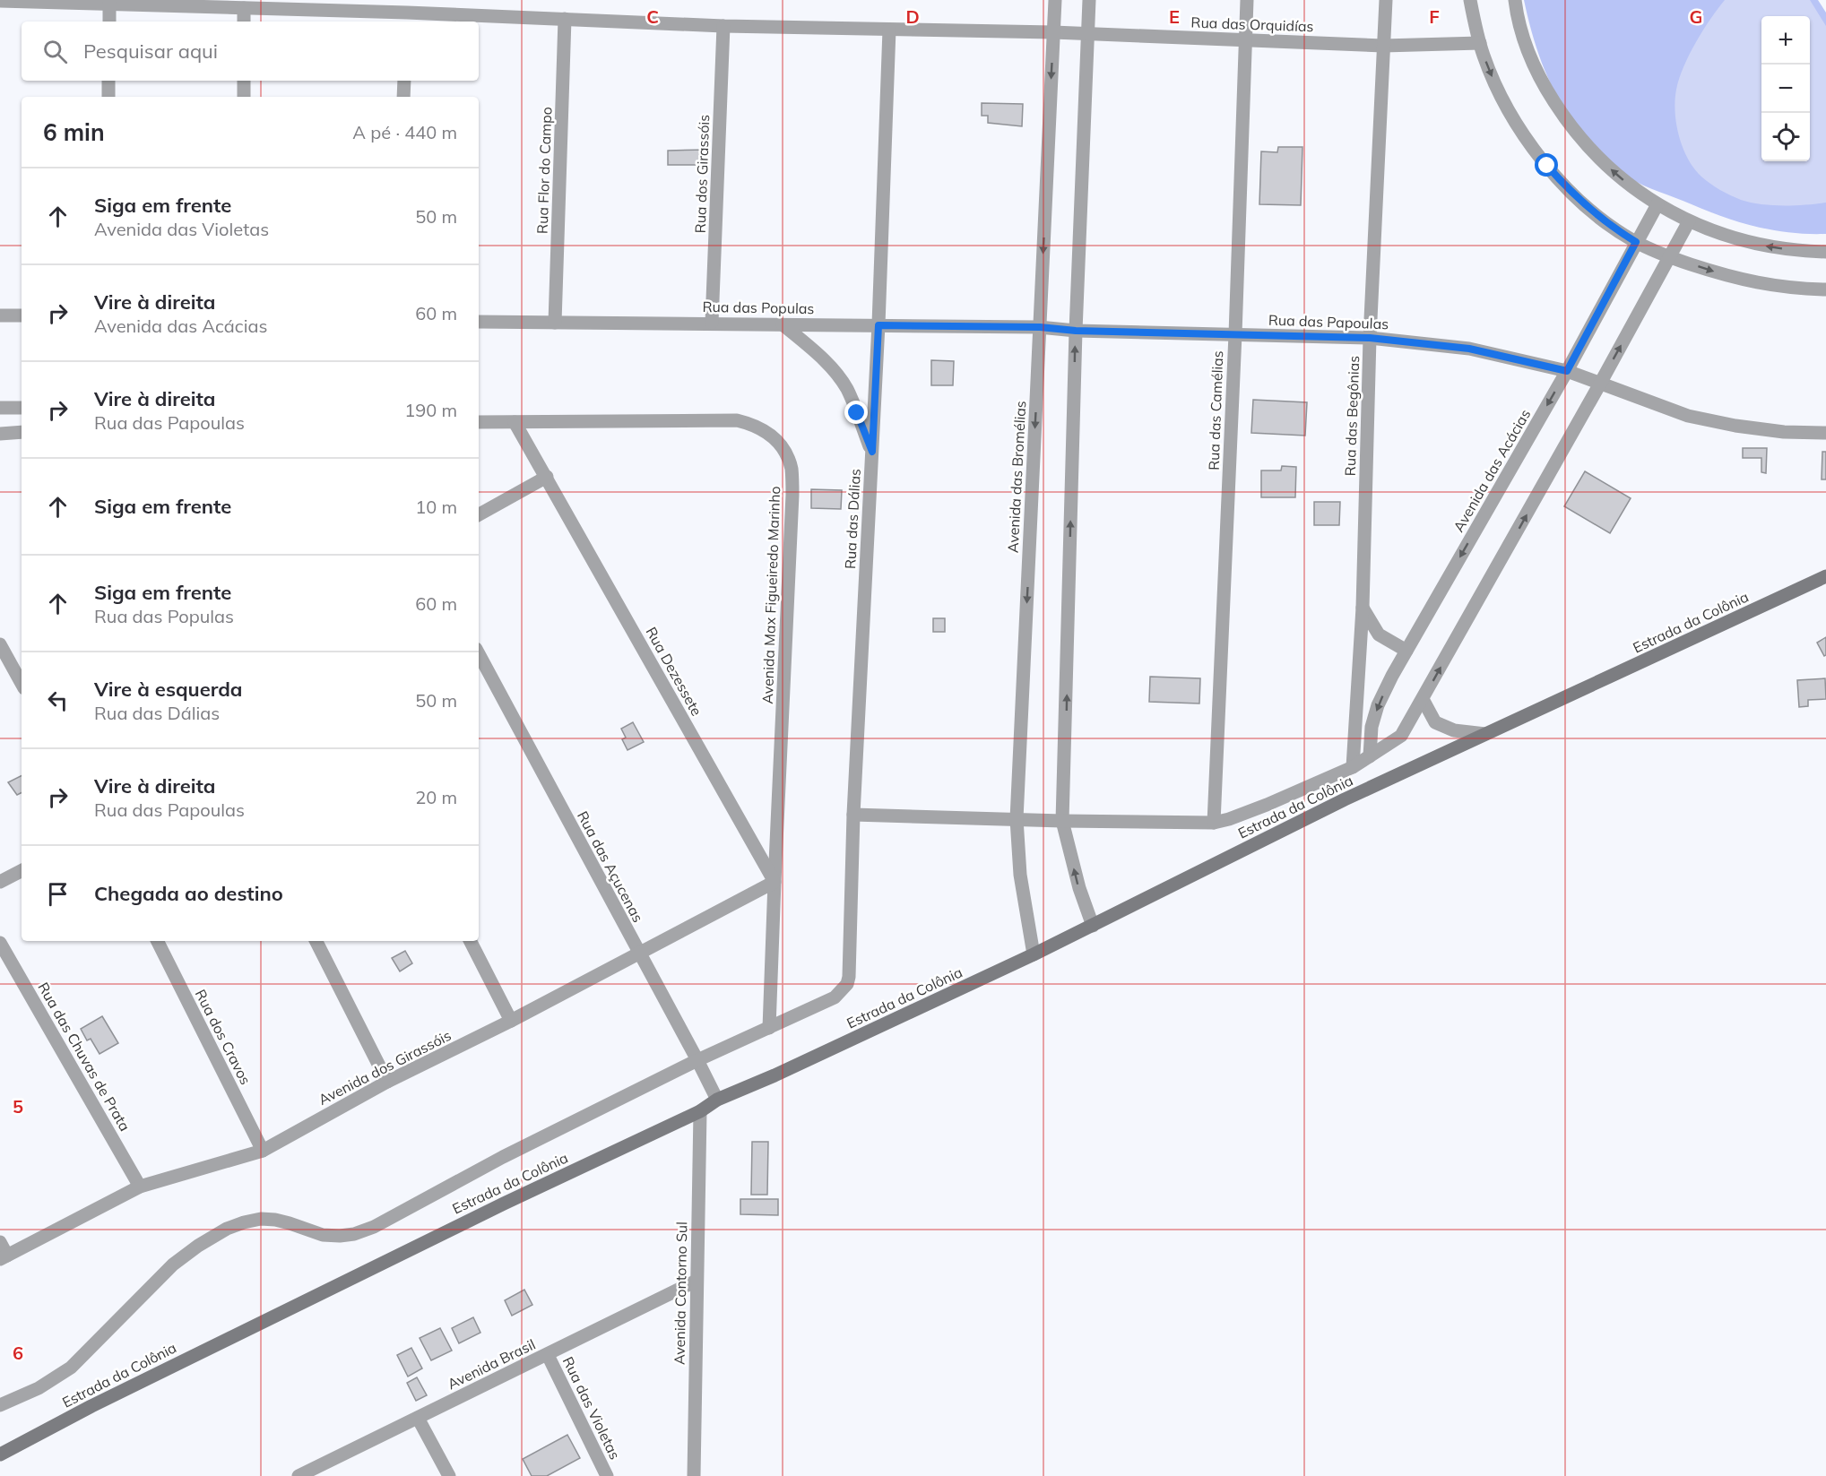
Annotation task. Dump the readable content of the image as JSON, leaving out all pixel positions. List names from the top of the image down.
{
  "streets": {
    "main road": ["Estrada da Colônia"],
    "street": [
      "Rua das Orquidías",
      "Rua Flor do Campo",
      "Rua dos Girassóis",
      "Rua das Populas",
      "Rua das Papoulas",
      "Rua das Camélias",
      "Rua das Begônias",
      "Avenida das Acácias",
      "Avenida das Bromélias",
      "Rua das Dálias",
      "Avenida Max Figueiredo Marinho",
      "Rua Dezessete",
      "Rua das Açucenas",
      "Rua dos Cravos",
      "Rua das Chuvas de Prata",
      "Avenida dos Girassóis",
      "Avenida Contorno Sul",
      "Avenida Brasil",
      "Rua das Violetas"
    ]
  },
  "crossings": [
    ["Rua das Orquidías", "Rua Flor do Campo"],
    ["Rua das Orquidías", "Rua dos Girassóis"],
    ["Rua das Orquidías", "Rua das Camélias"],
    ["Rua das Orquidías", "Rua das Begônias"],
    ["Rua das Orquidías", "Avenida das Bromélias"],
    ["Rua das Orquidías", "Rua das Dálias"],
    ["Rua Flor do Campo", "Rua das Populas"],
    ["Rua dos Girassóis", "Rua das Populas"],
    ["Rua das Populas", "Rua das Papoulas"],
    ["Rua das Populas", "Avenida das Bromélias"],
    ["Rua das Populas", "Rua das Dálias"],
    ["Rua das Papoulas", "Rua das Camélias"],
    ["Rua das Papoulas", "Rua das Begônias"],
    ["Rua das Papoulas", "Avenida das Acácias"],
    ["Avenida das Bromélias", "Estrada da Colônia"],
    ["Rua das Dálias", "Avenida Max Figueiredo Marinho"],
    ["Avenida Max Figueiredo Marinho", "Rua Dezessete"],
    ["Avenida Max Figueiredo Marinho", "Avenida dos Girassóis"],
    ["Estrada da Colônia", "Rua das Açucenas"],
    ["Estrada da Colônia", "Avenida Contorno Sul"],
    ["Rua Dezessete", "Avenida dos Girassóis"],
    ["Rua das Açucenas", "Avenida dos Girassóis"],
    ["Rua dos Cravos", "Avenida dos Girassóis"],
    ["Rua das Chuvas de Prata", "Avenida dos Girassóis"],
    ["Avenida Contorno Sul", "Avenida Brasil"],
    ["Avenida Brasil", "Rua das Violetas"]
  ],
  "page": {
    "map_buttons": ["+", "−"],
    "search": "Pesquisar aqui",
    "heading": ["6 min", "A pé · 440 m"],
    "list": [
      ["Siga em frente", "Avenida das Violetas", "50 m"],
      ["Vire à direita", "Avenida das Acácias", "60 m"],
      ["Vire à direita", "Rua das Papoulas", "190 m"],
      ["Siga em frente", "10 m"],
      ["Siga em frente", "Rua das Populas", "60 m"],
      ["Vire à esquerda", "Rua das Dálias", "50 m"],
      ["Vire à direita", "Rua das Papoulas", "20 m"],
      "Chegada ao destino"
    ]
  },
  "grid": {
    "columns": [
      "C",
      "D",
      "E",
      "F",
      "G"
    ],
    "rows": ["5", "6"]
  }
}
